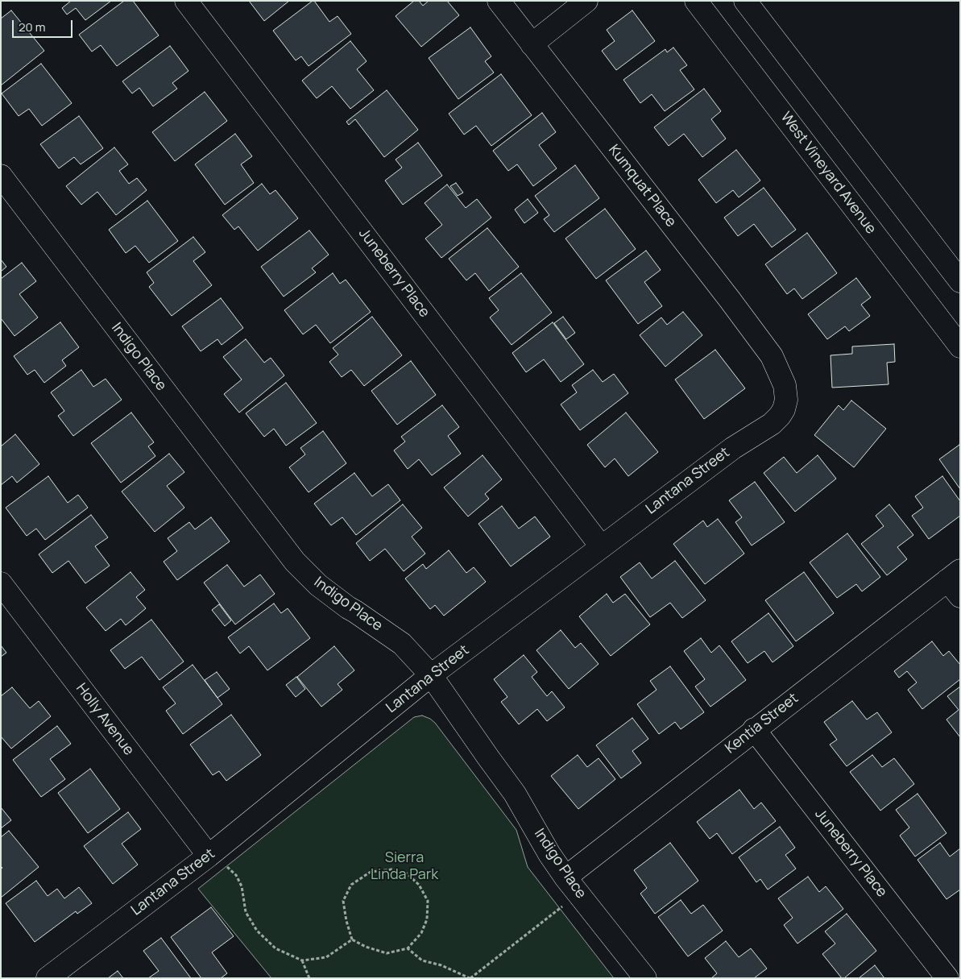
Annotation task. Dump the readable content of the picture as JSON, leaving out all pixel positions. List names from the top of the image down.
{
  "streets": {
    "street": [
      "West Vineyard Avenue",
      "Kumquat Place",
      "Juneberry Place",
      "Indigo Place",
      "Lantana Street",
      "Holly Avenue",
      "Kentia Street"
    ]
  },
  "crossings": [
    ["Kumquat Place", "Lantana Street"],
    ["Juneberry Place", "Lantana Street"],
    ["Juneberry Place", "Kentia Street"],
    ["Indigo Place", "Lantana Street"],
    ["Indigo Place", "Kentia Street"],
    ["Lantana Street", "Holly Avenue"]
  ],
  "parks": ["Sierra Linda Park"],
  "scale_bar": "20 m"
}
